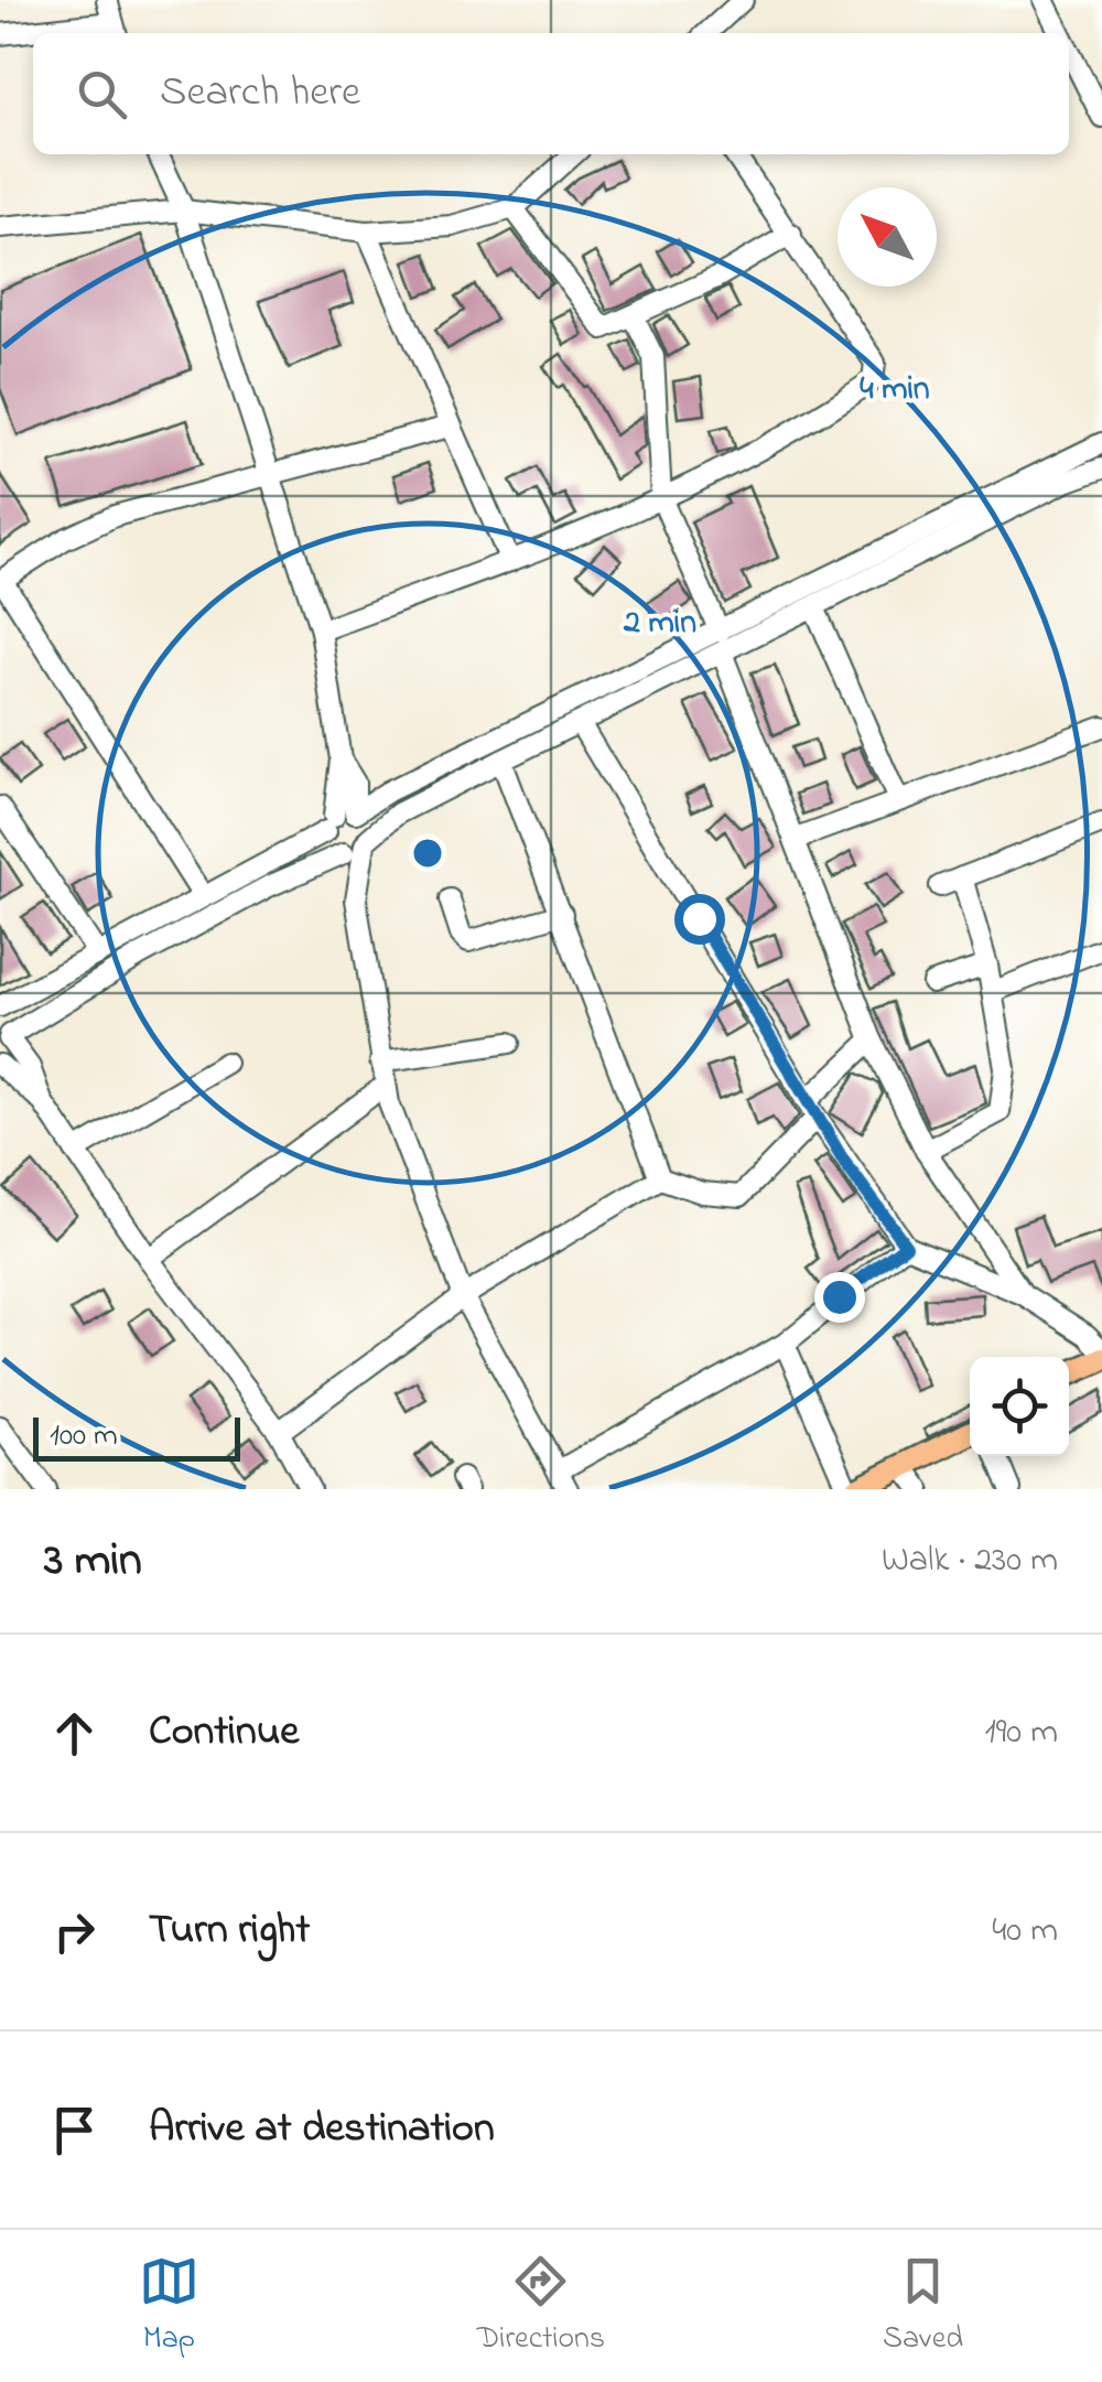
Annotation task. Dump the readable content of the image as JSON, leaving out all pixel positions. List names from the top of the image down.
{
  "scale_bar": "100 m",
  "north": "top left",
  "page": {
    "search": "Search here",
    "scale": "100 m",
    "heading": ["3 min", "Walk · 230 m"],
    "list": [
      ["Continue", "190 m"],
      ["Turn right", "40 m"],
      "Arrive at destination"
    ],
    "nav": ["Map", "Directions", "Saved"]
  },
  "rings": ["4 min", "2 min"]
}
